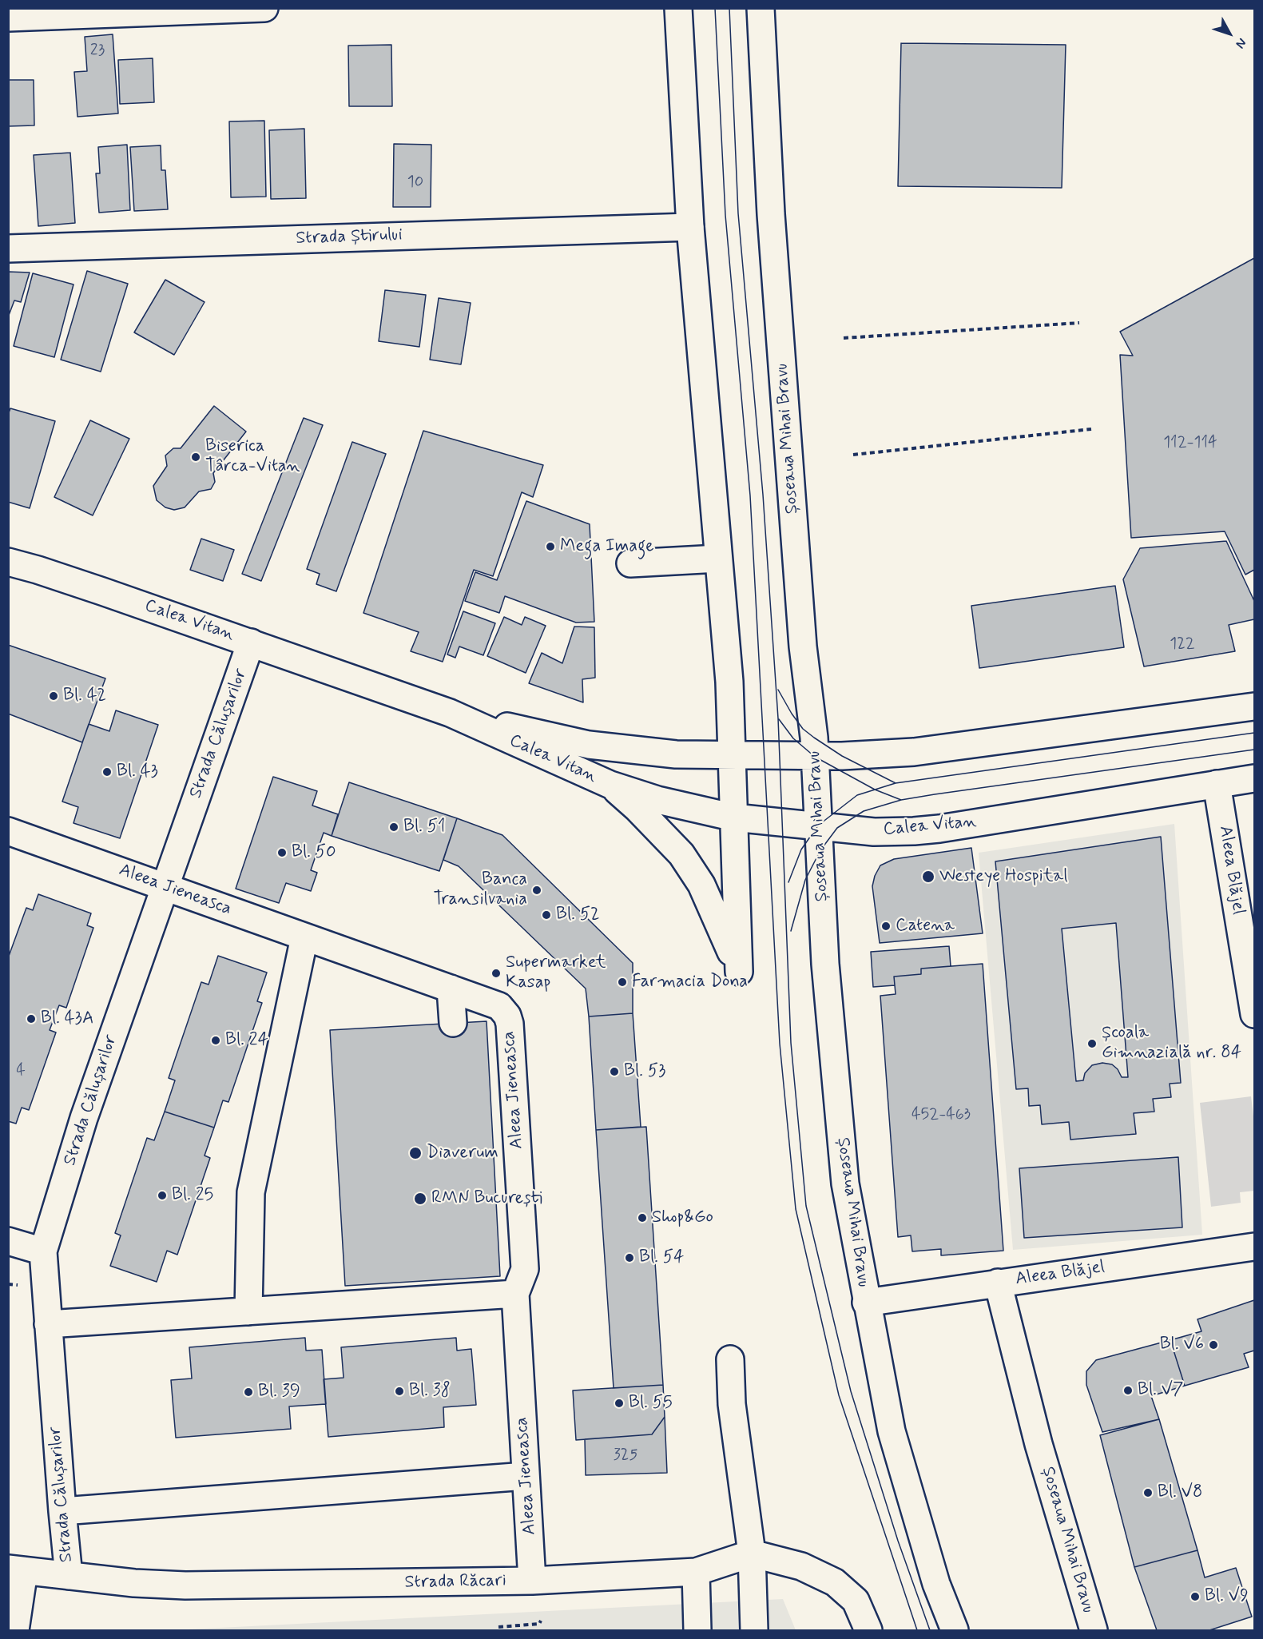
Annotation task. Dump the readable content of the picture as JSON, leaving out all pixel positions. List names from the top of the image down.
{
  "streets": {
    "street": [
      "Strada Știrului",
      "Șoseaua Mihai Bravu",
      "Calea Vitan",
      "Strada Călușarilor",
      "Aleea Blăjel",
      "Aleea Jieneasca",
      "Strada Răcari"
    ]
  },
  "crossings": [
    ["Șoseaua Mihai Bravu", "Calea Vitan"],
    ["Șoseaua Mihai Bravu", "Aleea Blăjel"],
    ["Calea Vitan", "Strada Călușarilor"],
    ["Calea Vitan", "Aleea Blăjel"],
    ["Strada Călușarilor", "Aleea Jieneasca"],
    ["Strada Călușarilor", "Strada Răcari"],
    ["Aleea Jieneasca", "Strada Răcari"]
  ],
  "places": [
    "Biserica Târca-Vitan",
    "Mega Image",
    "Bl. 42",
    "Bl. 43",
    "Bl. 51",
    "Bl. 50",
    "Westeye Hospital",
    "Banca Transilvania",
    "Bl. 52",
    "Catena",
    "Supermarket Kasap",
    "Farmacia Dona",
    "Bl. 43A",
    "Bl. 24",
    "Școala Gimnazială nr. 84",
    "Bl. 53",
    "Diaverum",
    "Bl. 25",
    "RMN București",
    "Shop&Go",
    "Bl. 54",
    "Bl. V6",
    "Bl. V7",
    "Bl. 38",
    "Bl. 39",
    "Bl. 55",
    "Bl. V8",
    "Bl. V9"
  ],
  "house_numbers": [
    "23",
    "10",
    "112-114",
    "122",
    "4",
    "452-463",
    "325"
  ],
  "north": "bottom right"
}
